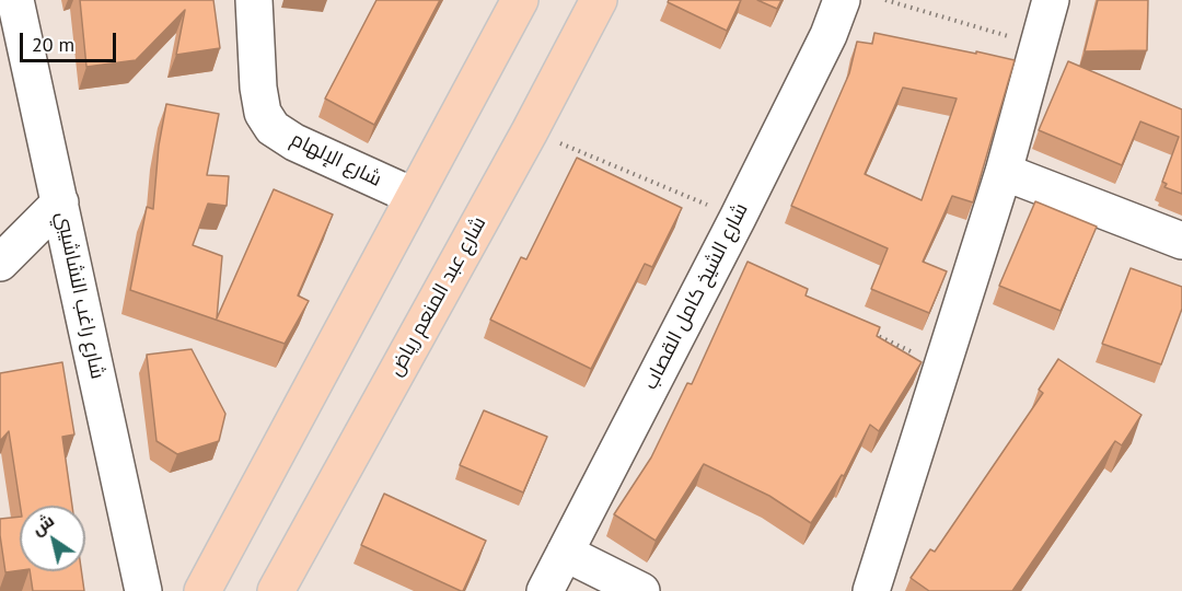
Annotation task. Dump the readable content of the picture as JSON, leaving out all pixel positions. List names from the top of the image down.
{
  "streets": {
    "main road": ["شارع عبد المنعم رياض"],
    "street": ["شارع الإلهام", "شارع راغب النشاشيبي", "شارع الشيخ كامل القصاب"]
  },
  "scale_bar": "20 m",
  "north": "top left"
}
